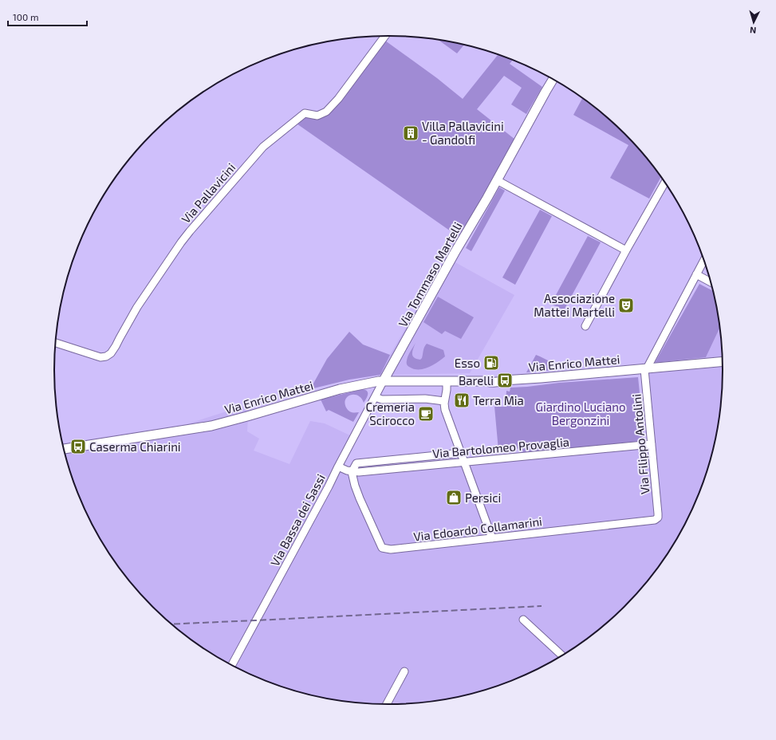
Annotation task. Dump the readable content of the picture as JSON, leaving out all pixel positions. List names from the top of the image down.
{
  "streets": {
    "main road": ["Via Tommaso Martelli", "Via Enrico Mattei"],
    "street": [
      "Via Pallavicini",
      "Via Filippo Antolini",
      "Via Bartolomeo Provaglia",
      "Via Bassa dei Sassi",
      "Via Edoardo Collamarini"
    ]
  },
  "crossings": [
    ["Via Tommaso Martelli", "Via Enrico Mattei"],
    ["Via Tommaso Martelli", "Via Bassa dei Sassi"],
    ["Via Enrico Mattei", "Via Filippo Antolini"],
    ["Via Enrico Mattei", "Via Bassa dei Sassi"],
    ["Via Filippo Antolini", "Via Bartolomeo Provaglia"],
    ["Via Filippo Antolini", "Via Edoardo Collamarini"],
    ["Via Bartolomeo Provaglia", "Via Bassa dei Sassi"],
    ["Via Bartolomeo Provaglia", "Via Edoardo Collamarini"]
  ],
  "parks": ["Giardino Luciano Bergonzini"],
  "places": {
    "building": ["Villa Pallavicini - Gandolfi"],
    "theatre": ["Associazione Mattei Martelli"],
    "fuel station": ["Esso"],
    "bus stop": ["Barelli", "Caserma Chiarini"],
    "restaurant": ["Terra Mia"],
    "cafe": ["Cremeria Scirocco"],
    "shop": ["Persici"]
  },
  "scale_bar": "100 m",
  "north": "bottom"
}
